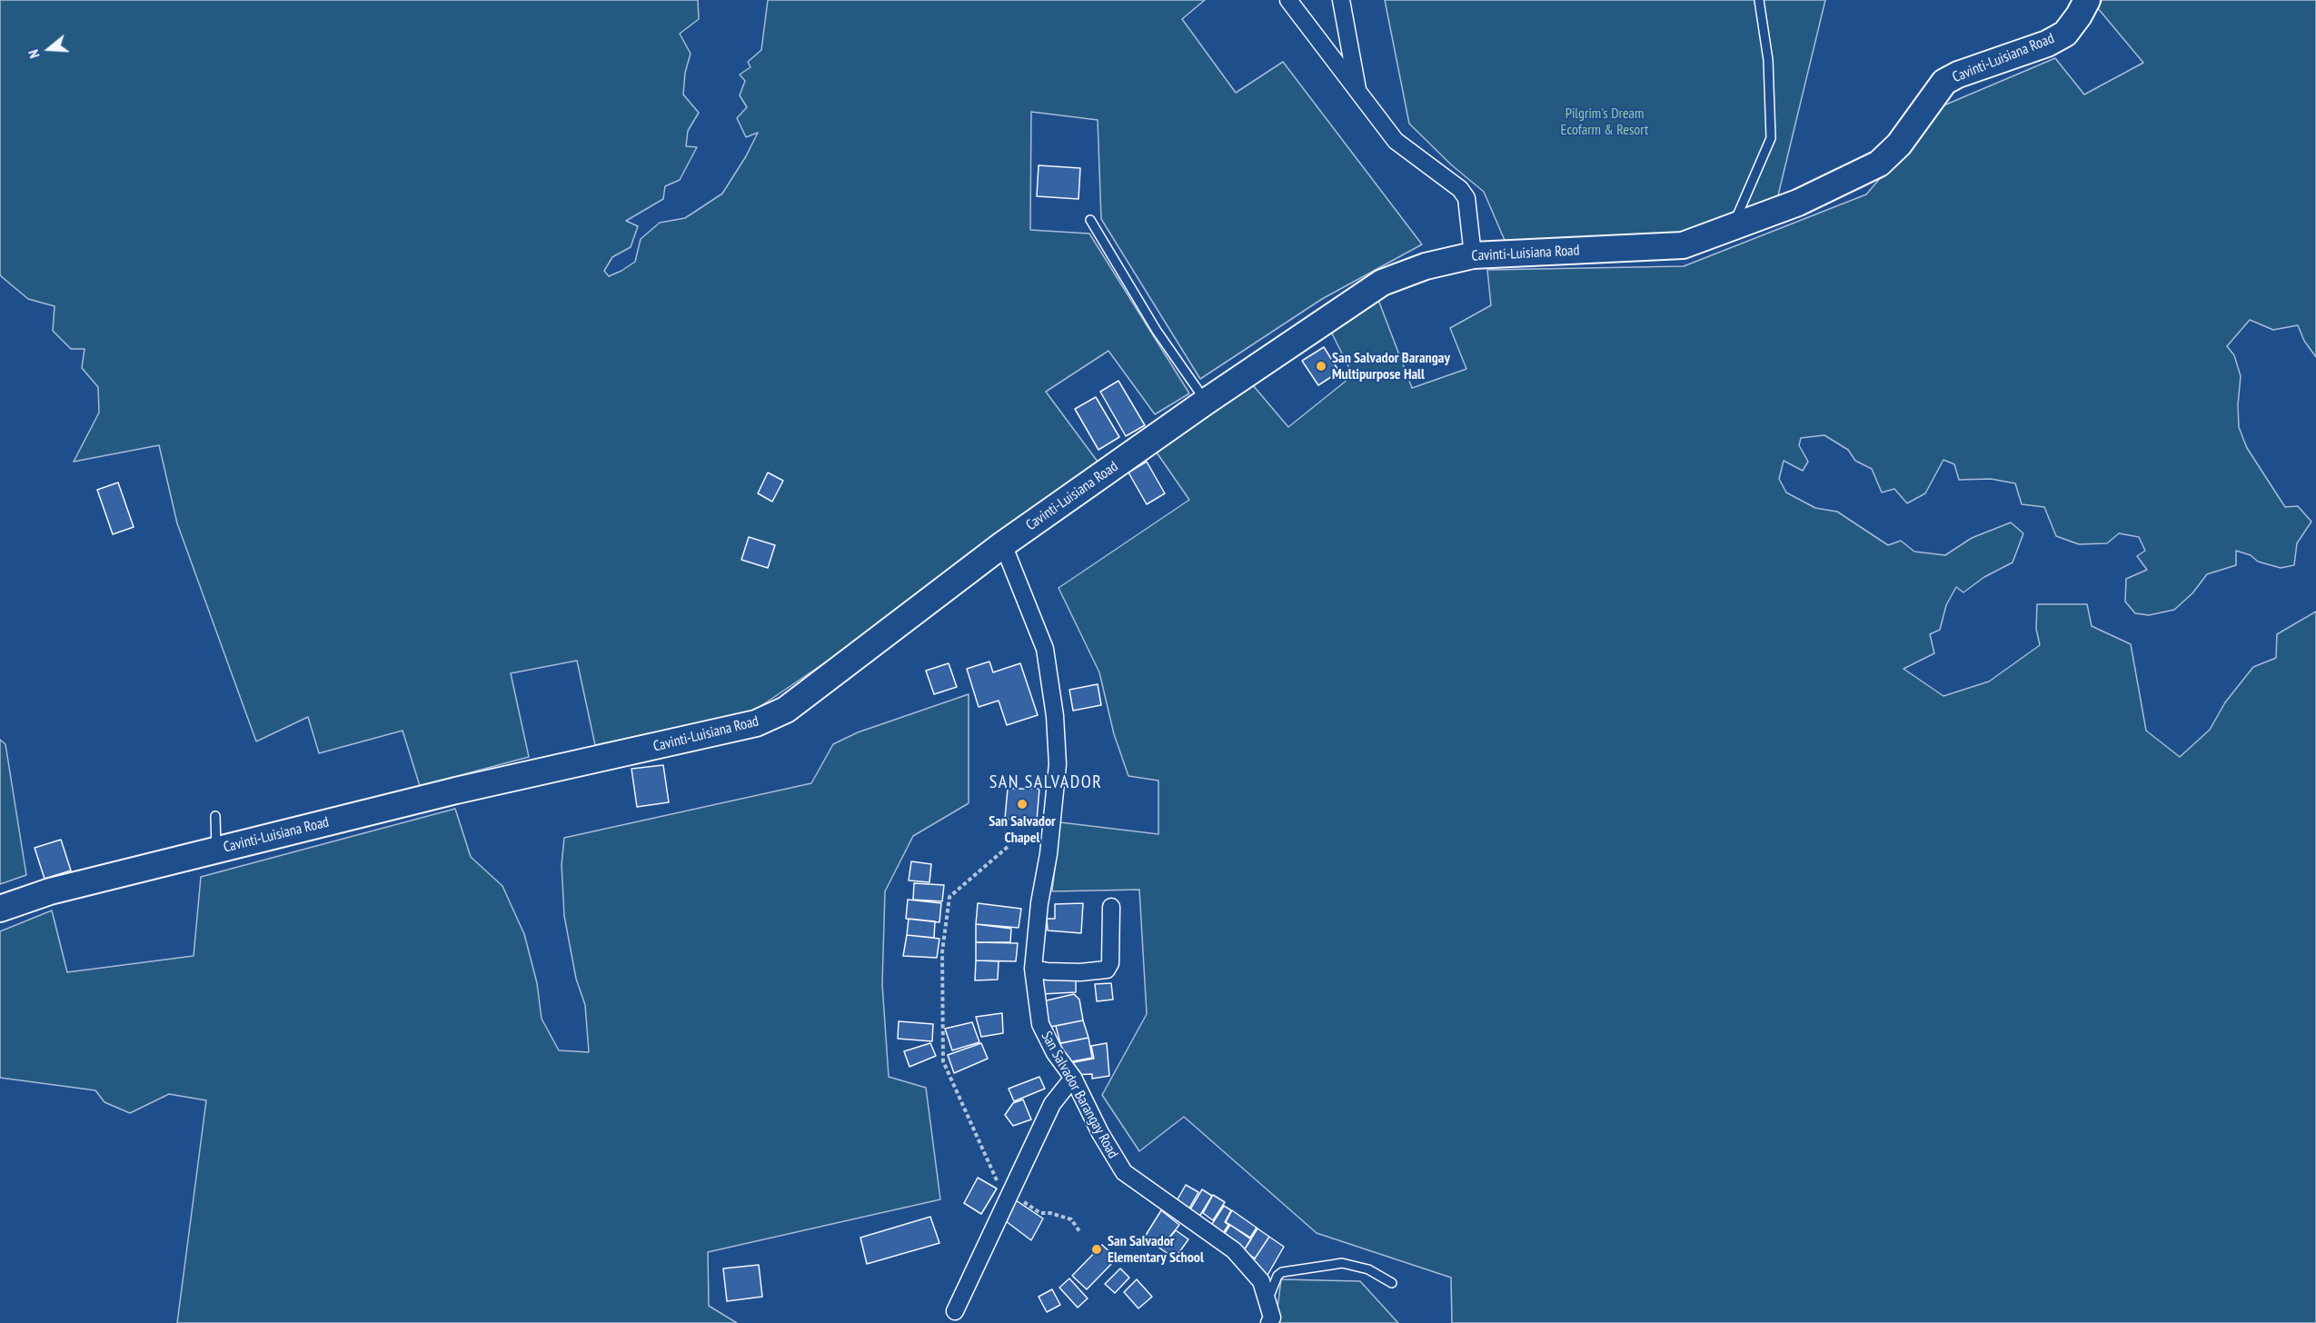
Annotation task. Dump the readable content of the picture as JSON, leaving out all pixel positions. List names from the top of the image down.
{
  "streets": {
    "main road": ["Cavinti-Luisiana Road"],
    "street": ["San Salvador Barangay Road"]
  },
  "crossings": [
    ["Cavinti-Luisiana Road", "San Salvador Barangay Road"]
  ],
  "districts": ["SAN SALVADOR"],
  "parks": ["Pilgrim's Dream Ecofarm & Resort"],
  "places": ["San Salvador Barangay Multipurpose Hall", "San Salvador Chapel", "San Salvador Elementary School"],
  "north": "left"
}
